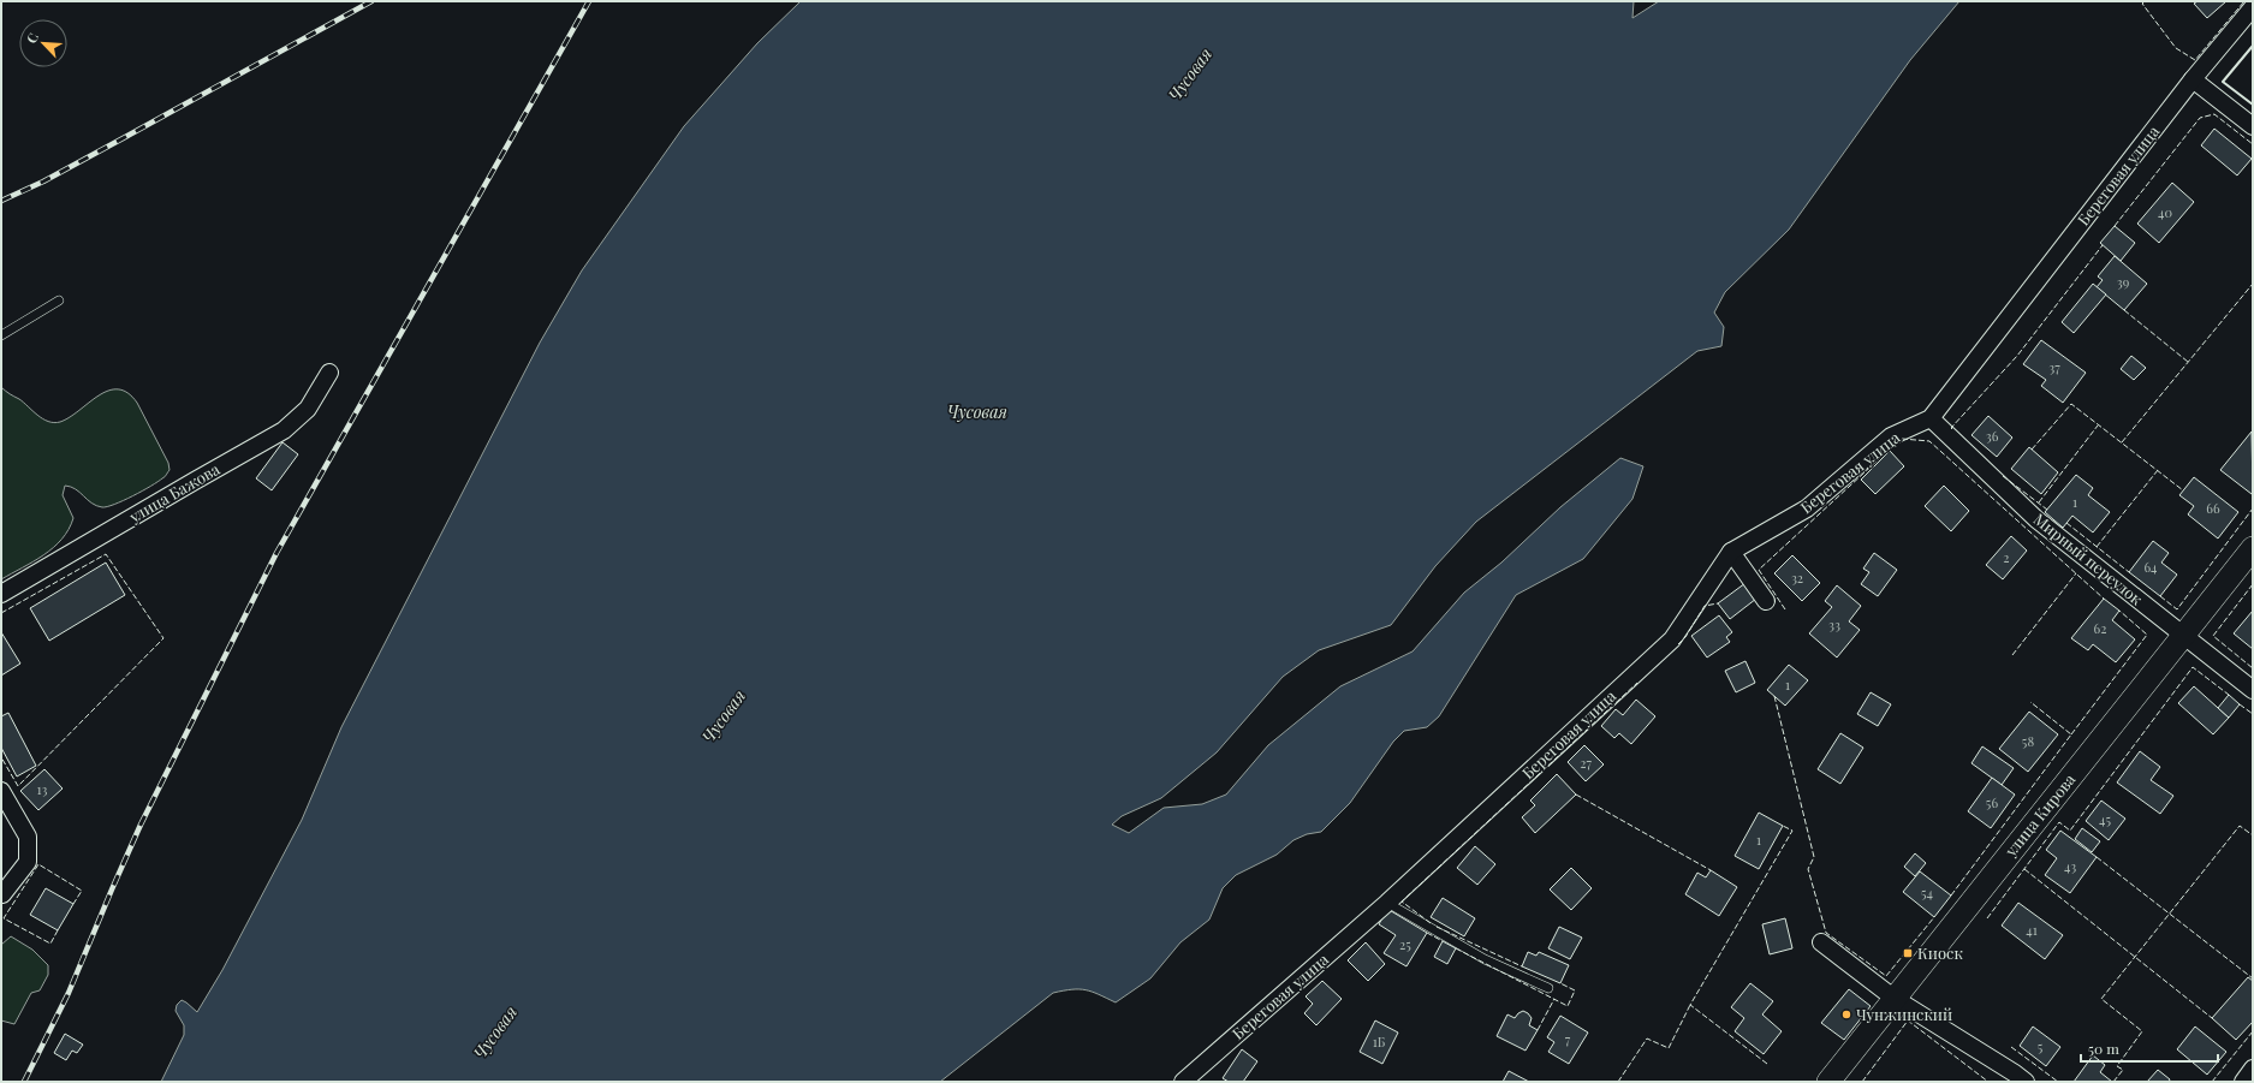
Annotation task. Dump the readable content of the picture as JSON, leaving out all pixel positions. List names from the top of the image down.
{
  "streets": {
    "street": [
      "Береговая улица",
      "улица Бажова",
      "Мирный переулок",
      "улица Кирова"
    ]
  },
  "crossings": [
    ["Береговая улица", "Мирный переулок"],
    ["Мирный переулок", "улица Кирова"]
  ],
  "water": ["Чусовая"],
  "places": {
    "transit": ["Киоск"],
    "other": ["Чунжинский"]
  },
  "house_numbers": [
    "40",
    "39",
    "37",
    "36",
    "1",
    "66",
    "2",
    "64",
    "32",
    "33",
    "62",
    "1",
    "58",
    "27",
    "13",
    "56",
    "45",
    "1",
    "43",
    "54",
    "41",
    "25",
    "7",
    "1Б",
    "5"
  ],
  "scale_bar": "50 m",
  "north": "top left"
}
